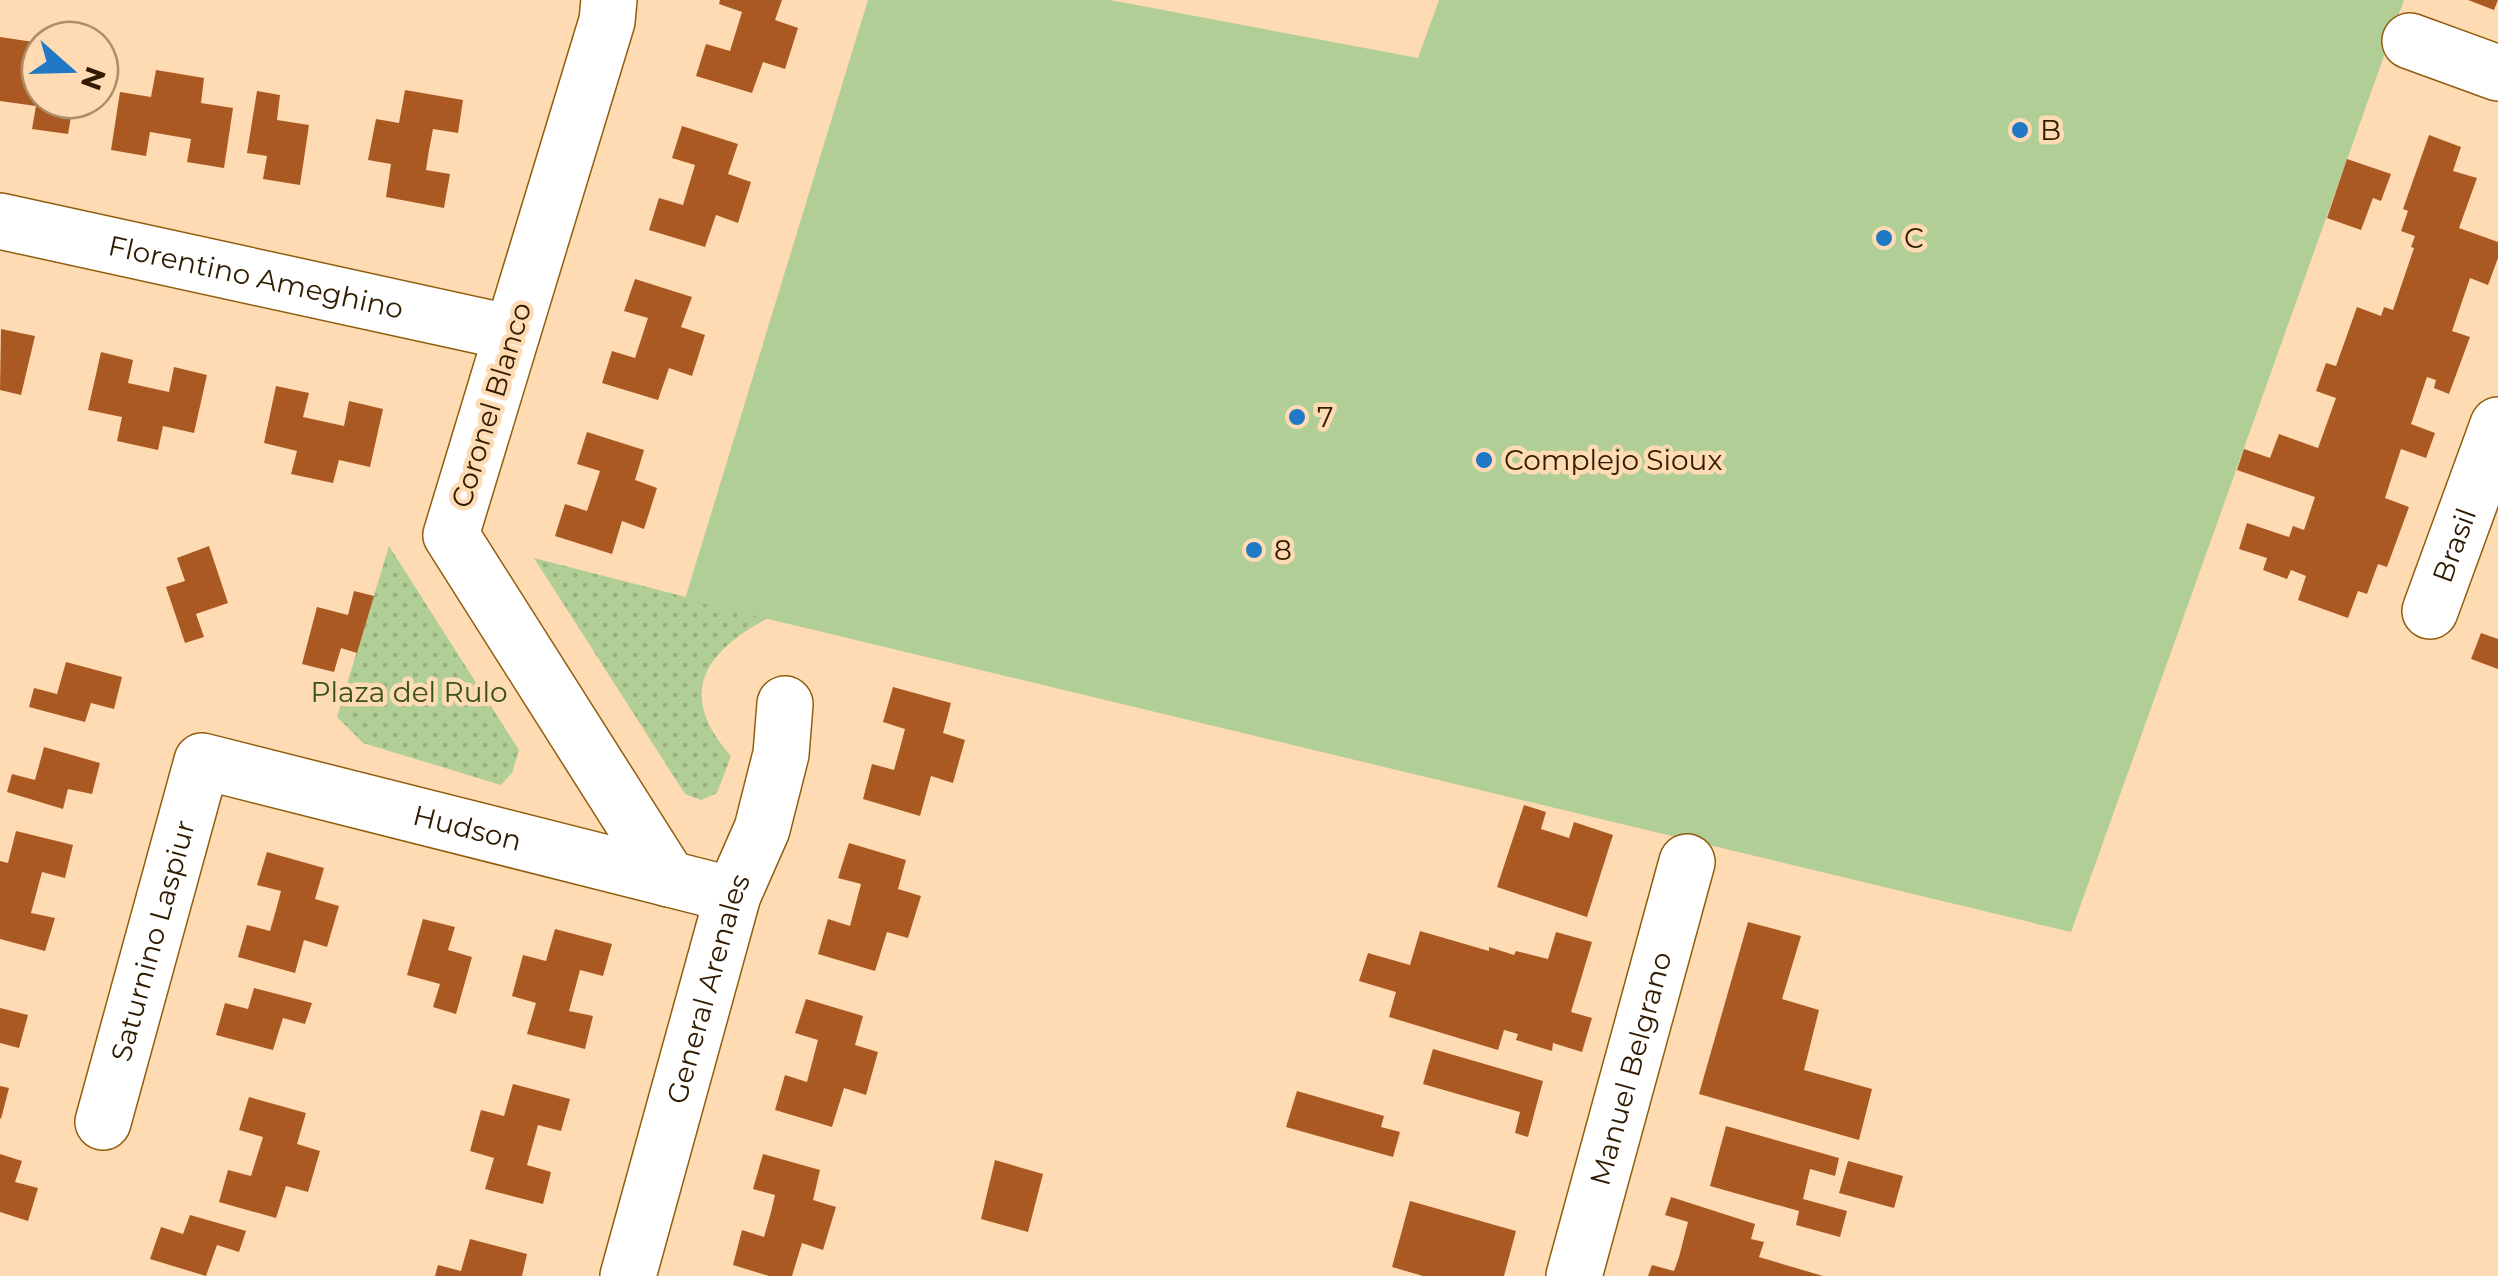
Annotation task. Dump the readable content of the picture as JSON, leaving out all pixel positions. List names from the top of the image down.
{
  "streets": {
    "street": [
      "Florentino Ameghino",
      "Coronel Blanco",
      "Brasil",
      "Hudson",
      "Saturnino Laspiur",
      "General Arenales",
      "Manuel Belgrano"
    ]
  },
  "crossings": [
    ["Florentino Ameghino", "Coronel Blanco"],
    ["Coronel Blanco", "Hudson"],
    ["Hudson", "Saturnino Laspiur"],
    ["Hudson", "General Arenales"]
  ],
  "parks": ["Plaza del Rulo"],
  "places": [
    "B",
    "C",
    "7",
    "Complejo Sioux",
    "8"
  ],
  "north": "right"
}
